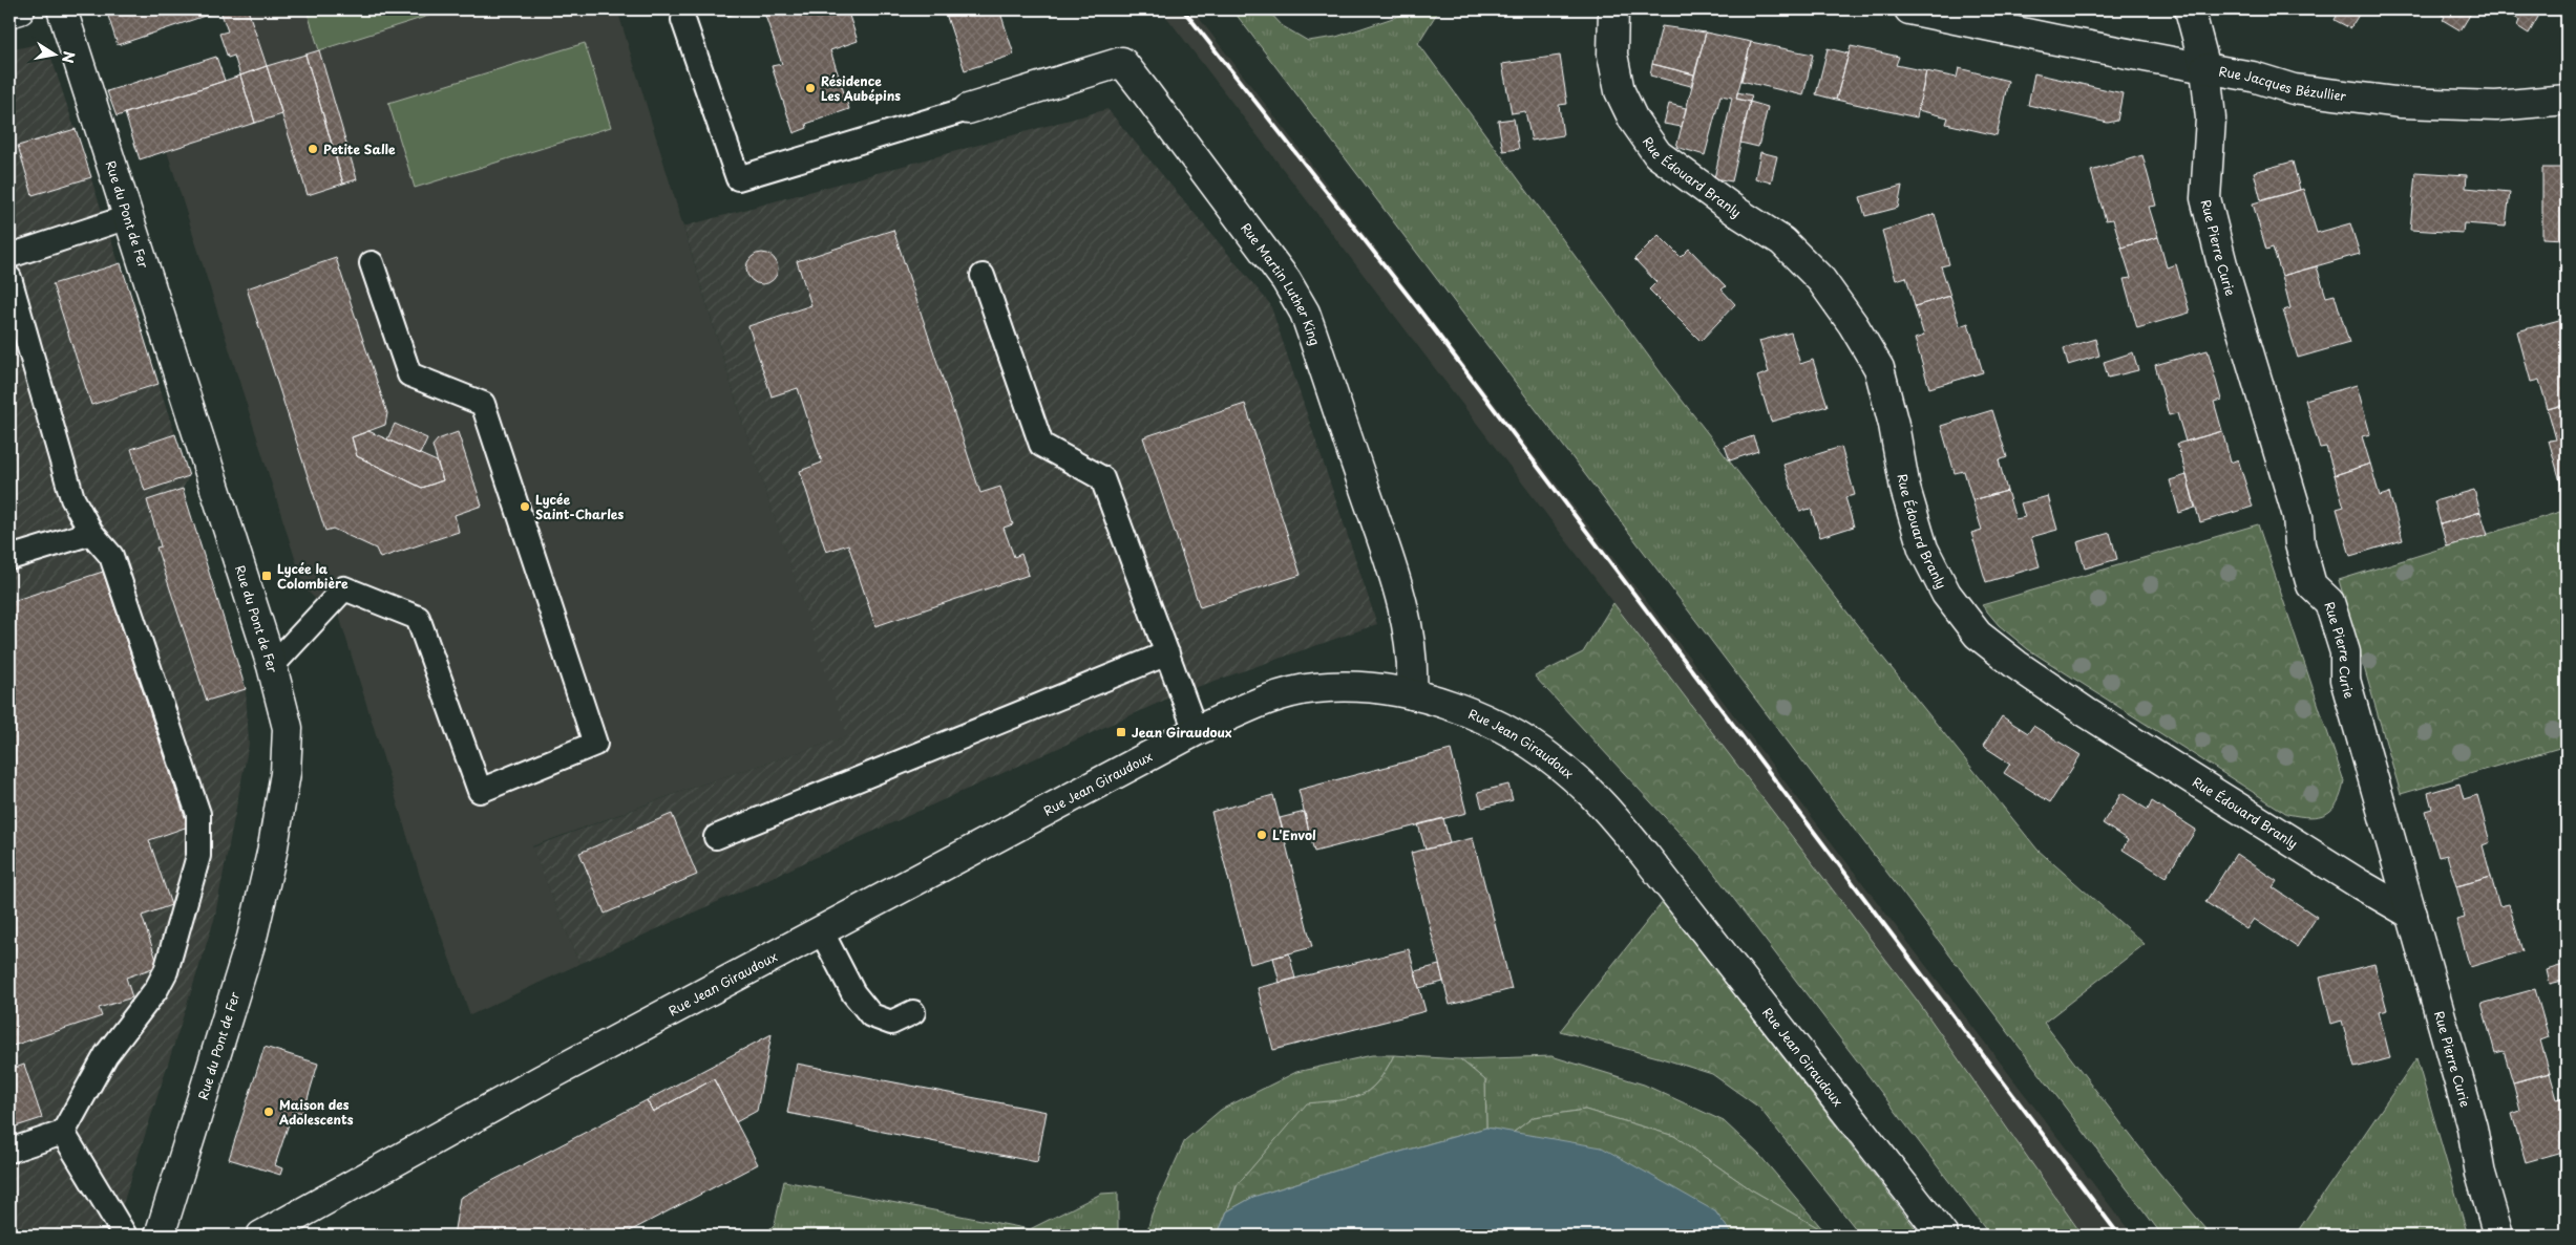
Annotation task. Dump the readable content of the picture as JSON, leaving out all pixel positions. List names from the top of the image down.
{
  "streets": {
    "street": [
      "Rue Jacques Bézullier",
      "Rue Édouard Branly",
      "Rue du Pont de Fer",
      "Rue Pierre Curie",
      "Rue Martin Luther King",
      "Rue Jean Giraudoux"
    ]
  },
  "crossings": [
    ["Rue Jacques Bézullier", "Rue Pierre Curie"],
    ["Rue Édouard Branly", "Rue Pierre Curie"],
    ["Rue Martin Luther King", "Rue Jean Giraudoux"]
  ],
  "places": {
    "other": [
      "Résidence Les Aubépins",
      "Petite Salle",
      "Lycée Saint-Charles",
      "L'Envol",
      "Maison des Adolescents"
    ],
    "transit": ["Lycée la Colombière", "Jean Giraudoux"]
  },
  "north": "right"
}
